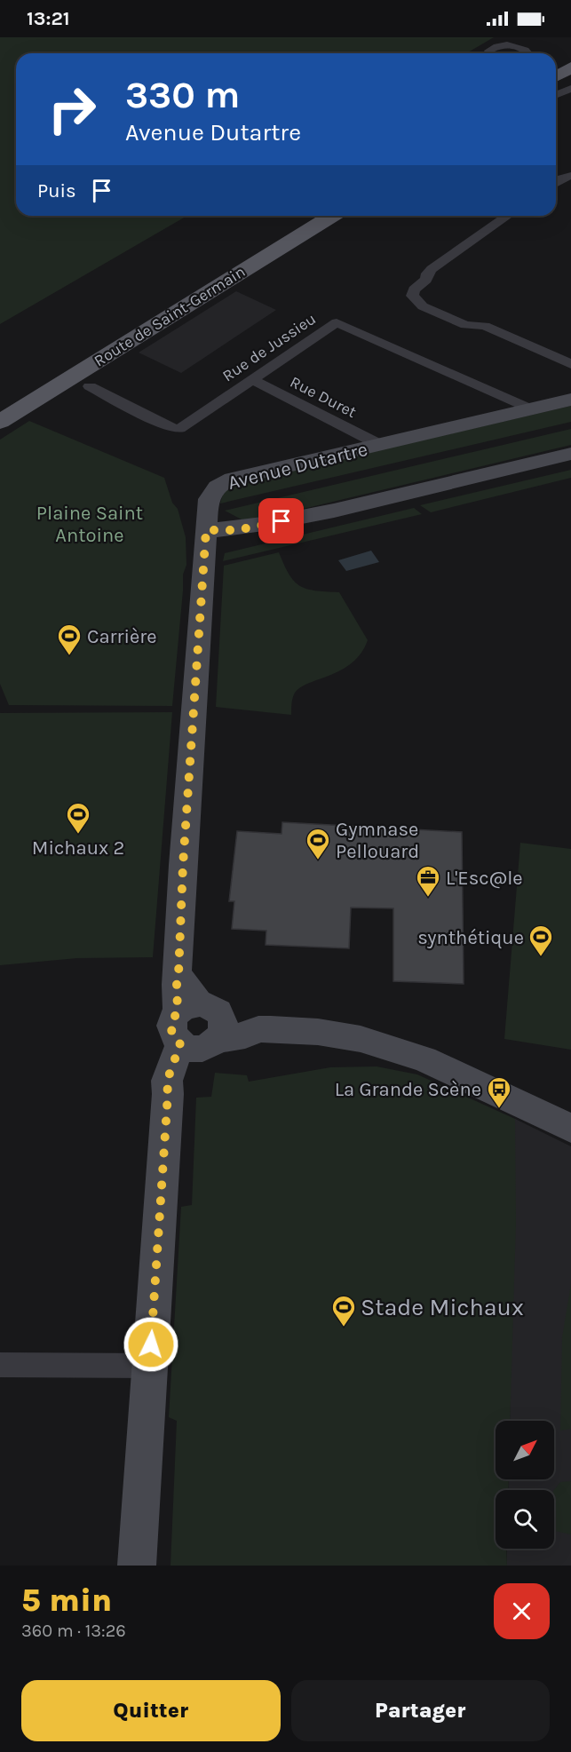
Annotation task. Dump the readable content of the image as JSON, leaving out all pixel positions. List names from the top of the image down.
{
  "streets": {
    "main road": ["Route de Saint-Germain", "Avenue Dutartre"],
    "street": ["Rue de Jussieu", "Rue Duret"]
  },
  "crossings": [
    ["Rue de Jussieu", "Rue Duret"],
    ["Rue de Jussieu", "Avenue Dutartre"],
    ["Rue Duret", "Avenue Dutartre"]
  ],
  "parks": ["Plaine Saint Antoine"],
  "places": {
    "sports": [
      "Carrière",
      "Michaux 2",
      "Gymnase Pellouard",
      "synthétique",
      "Stade Michaux"
    ],
    "office": ["L'Esc@le"],
    "bus stop": ["La Grande Scène"]
  },
  "north": "top right",
  "page": {
    "status": "13:21",
    "turn": ["330 m", "Avenue Dutartre"],
    "then": "Puis",
    "heading": ["5 min", "360 m · 13:26"],
    "buttons": ["Quitter", "Partager"]
  }
}
